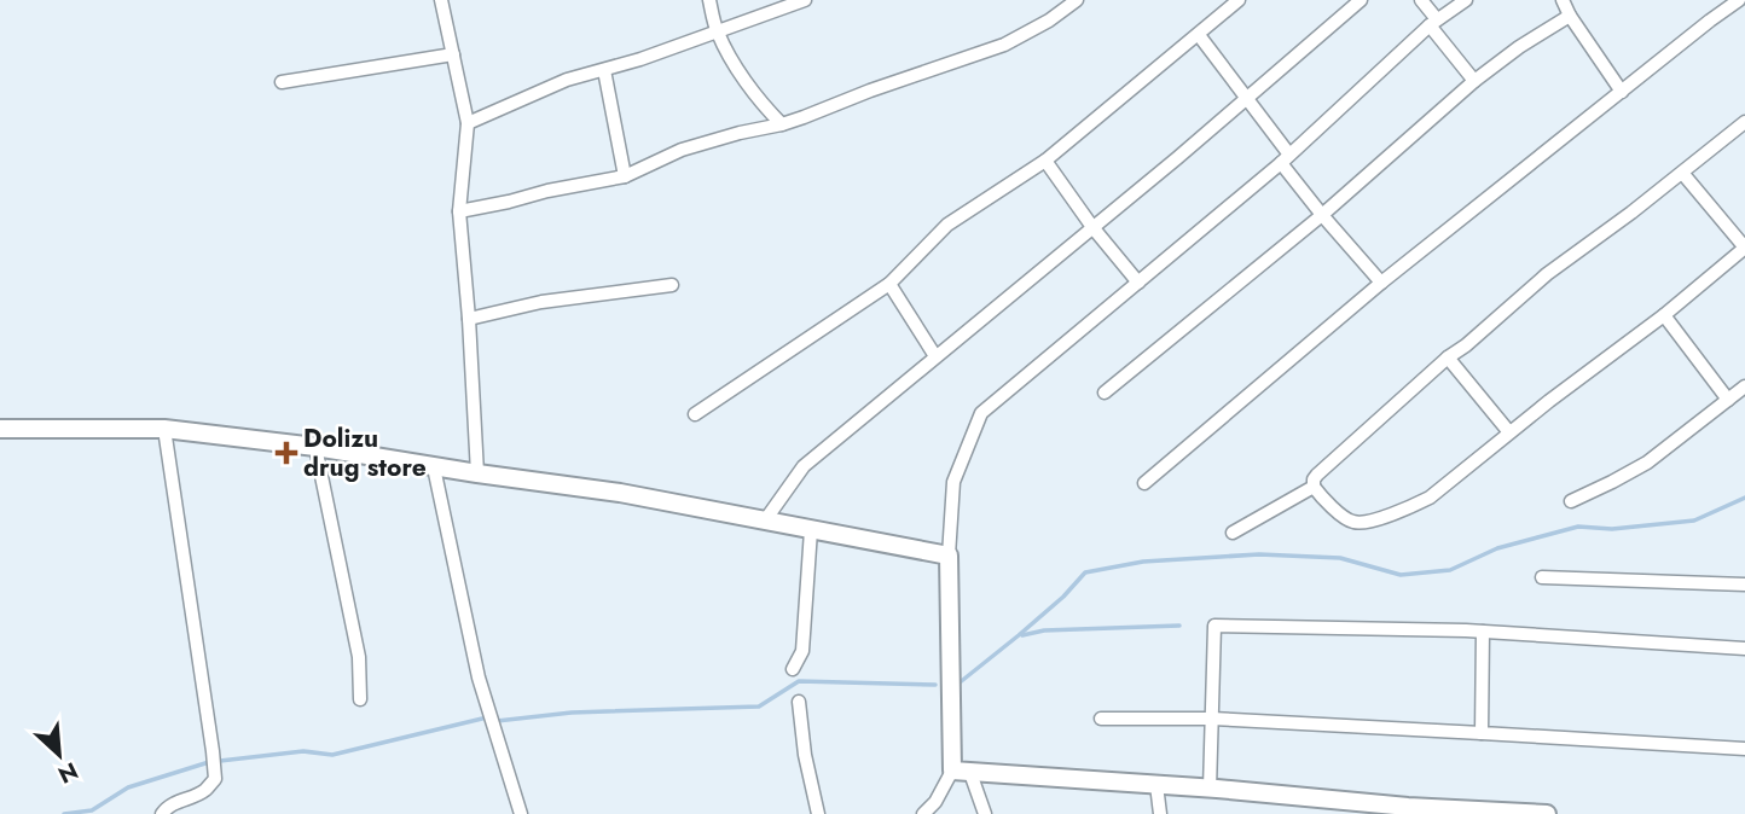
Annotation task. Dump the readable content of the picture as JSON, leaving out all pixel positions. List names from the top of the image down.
{
  "places": {
    "health": ["Dolizu drug store"]
  },
  "north": "bottom right"
}
